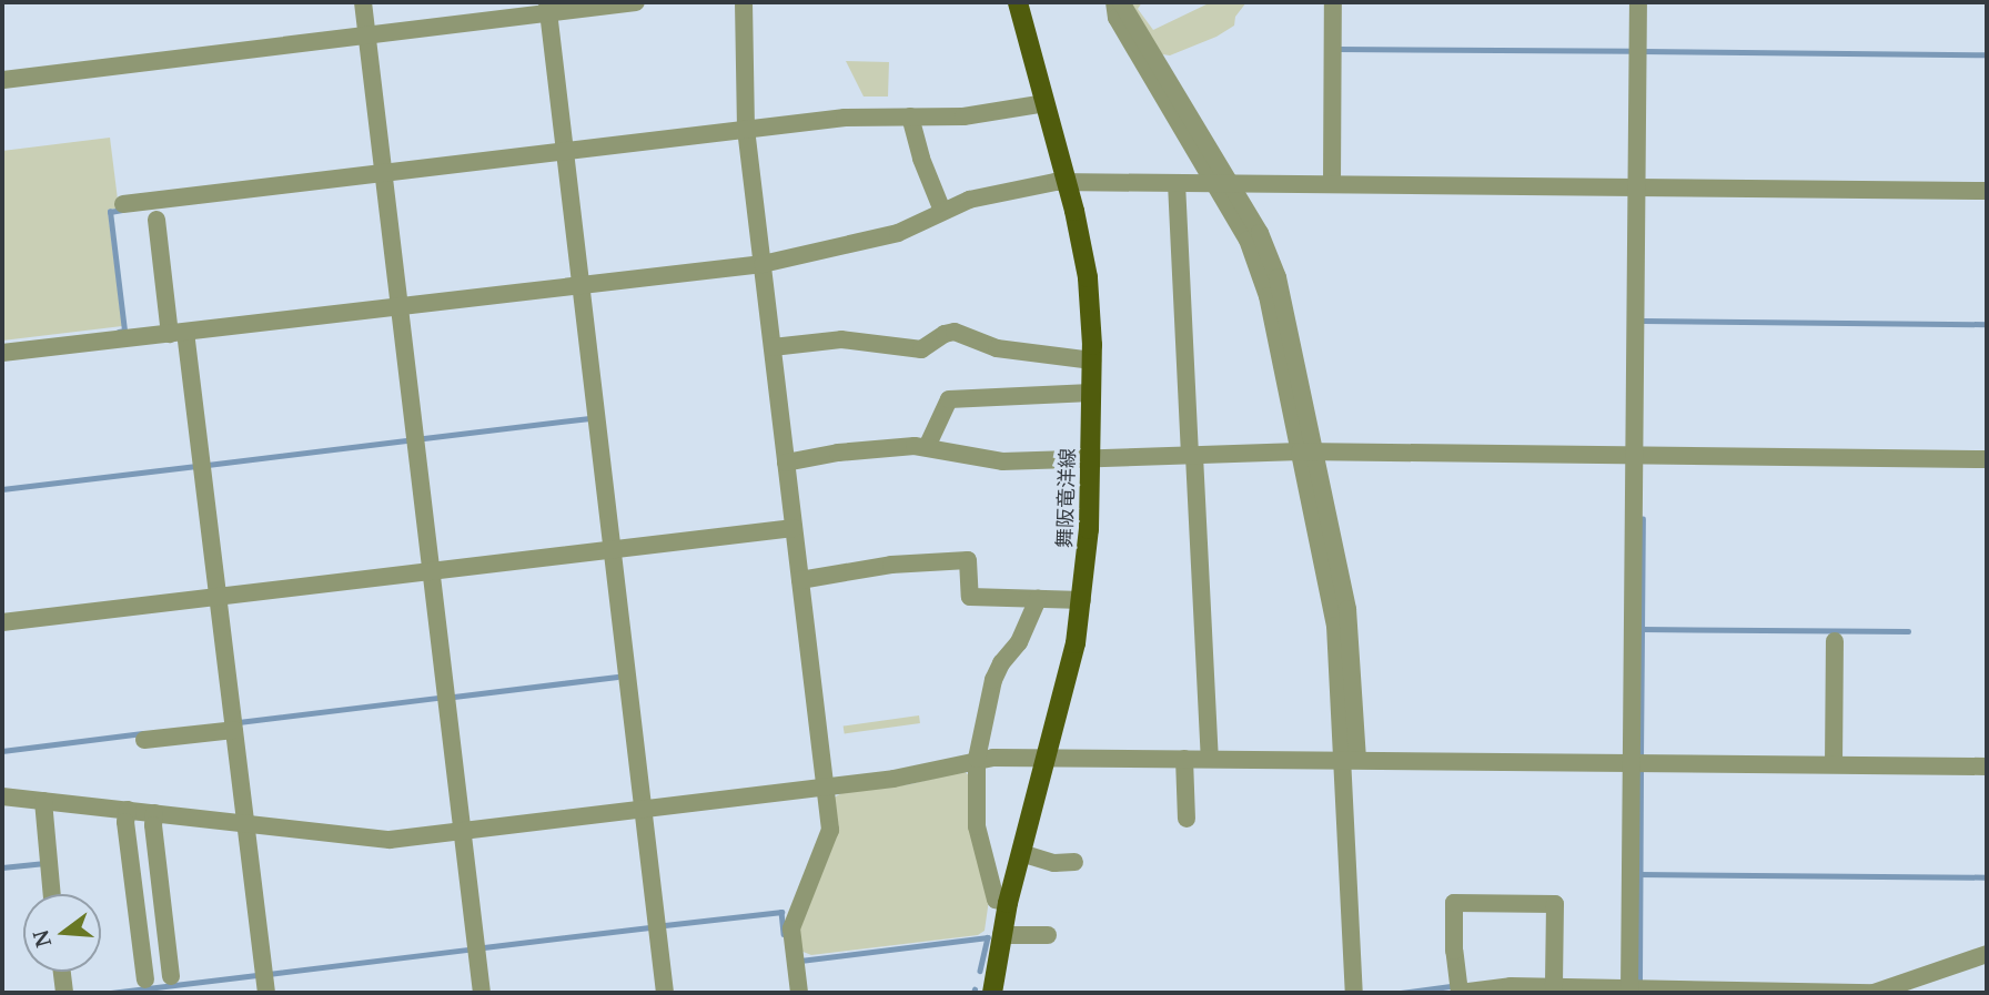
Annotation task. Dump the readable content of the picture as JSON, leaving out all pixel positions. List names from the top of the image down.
{
  "streets": {
    "main road": ["舞阪竜洋線"]
  },
  "north": "left"
}
